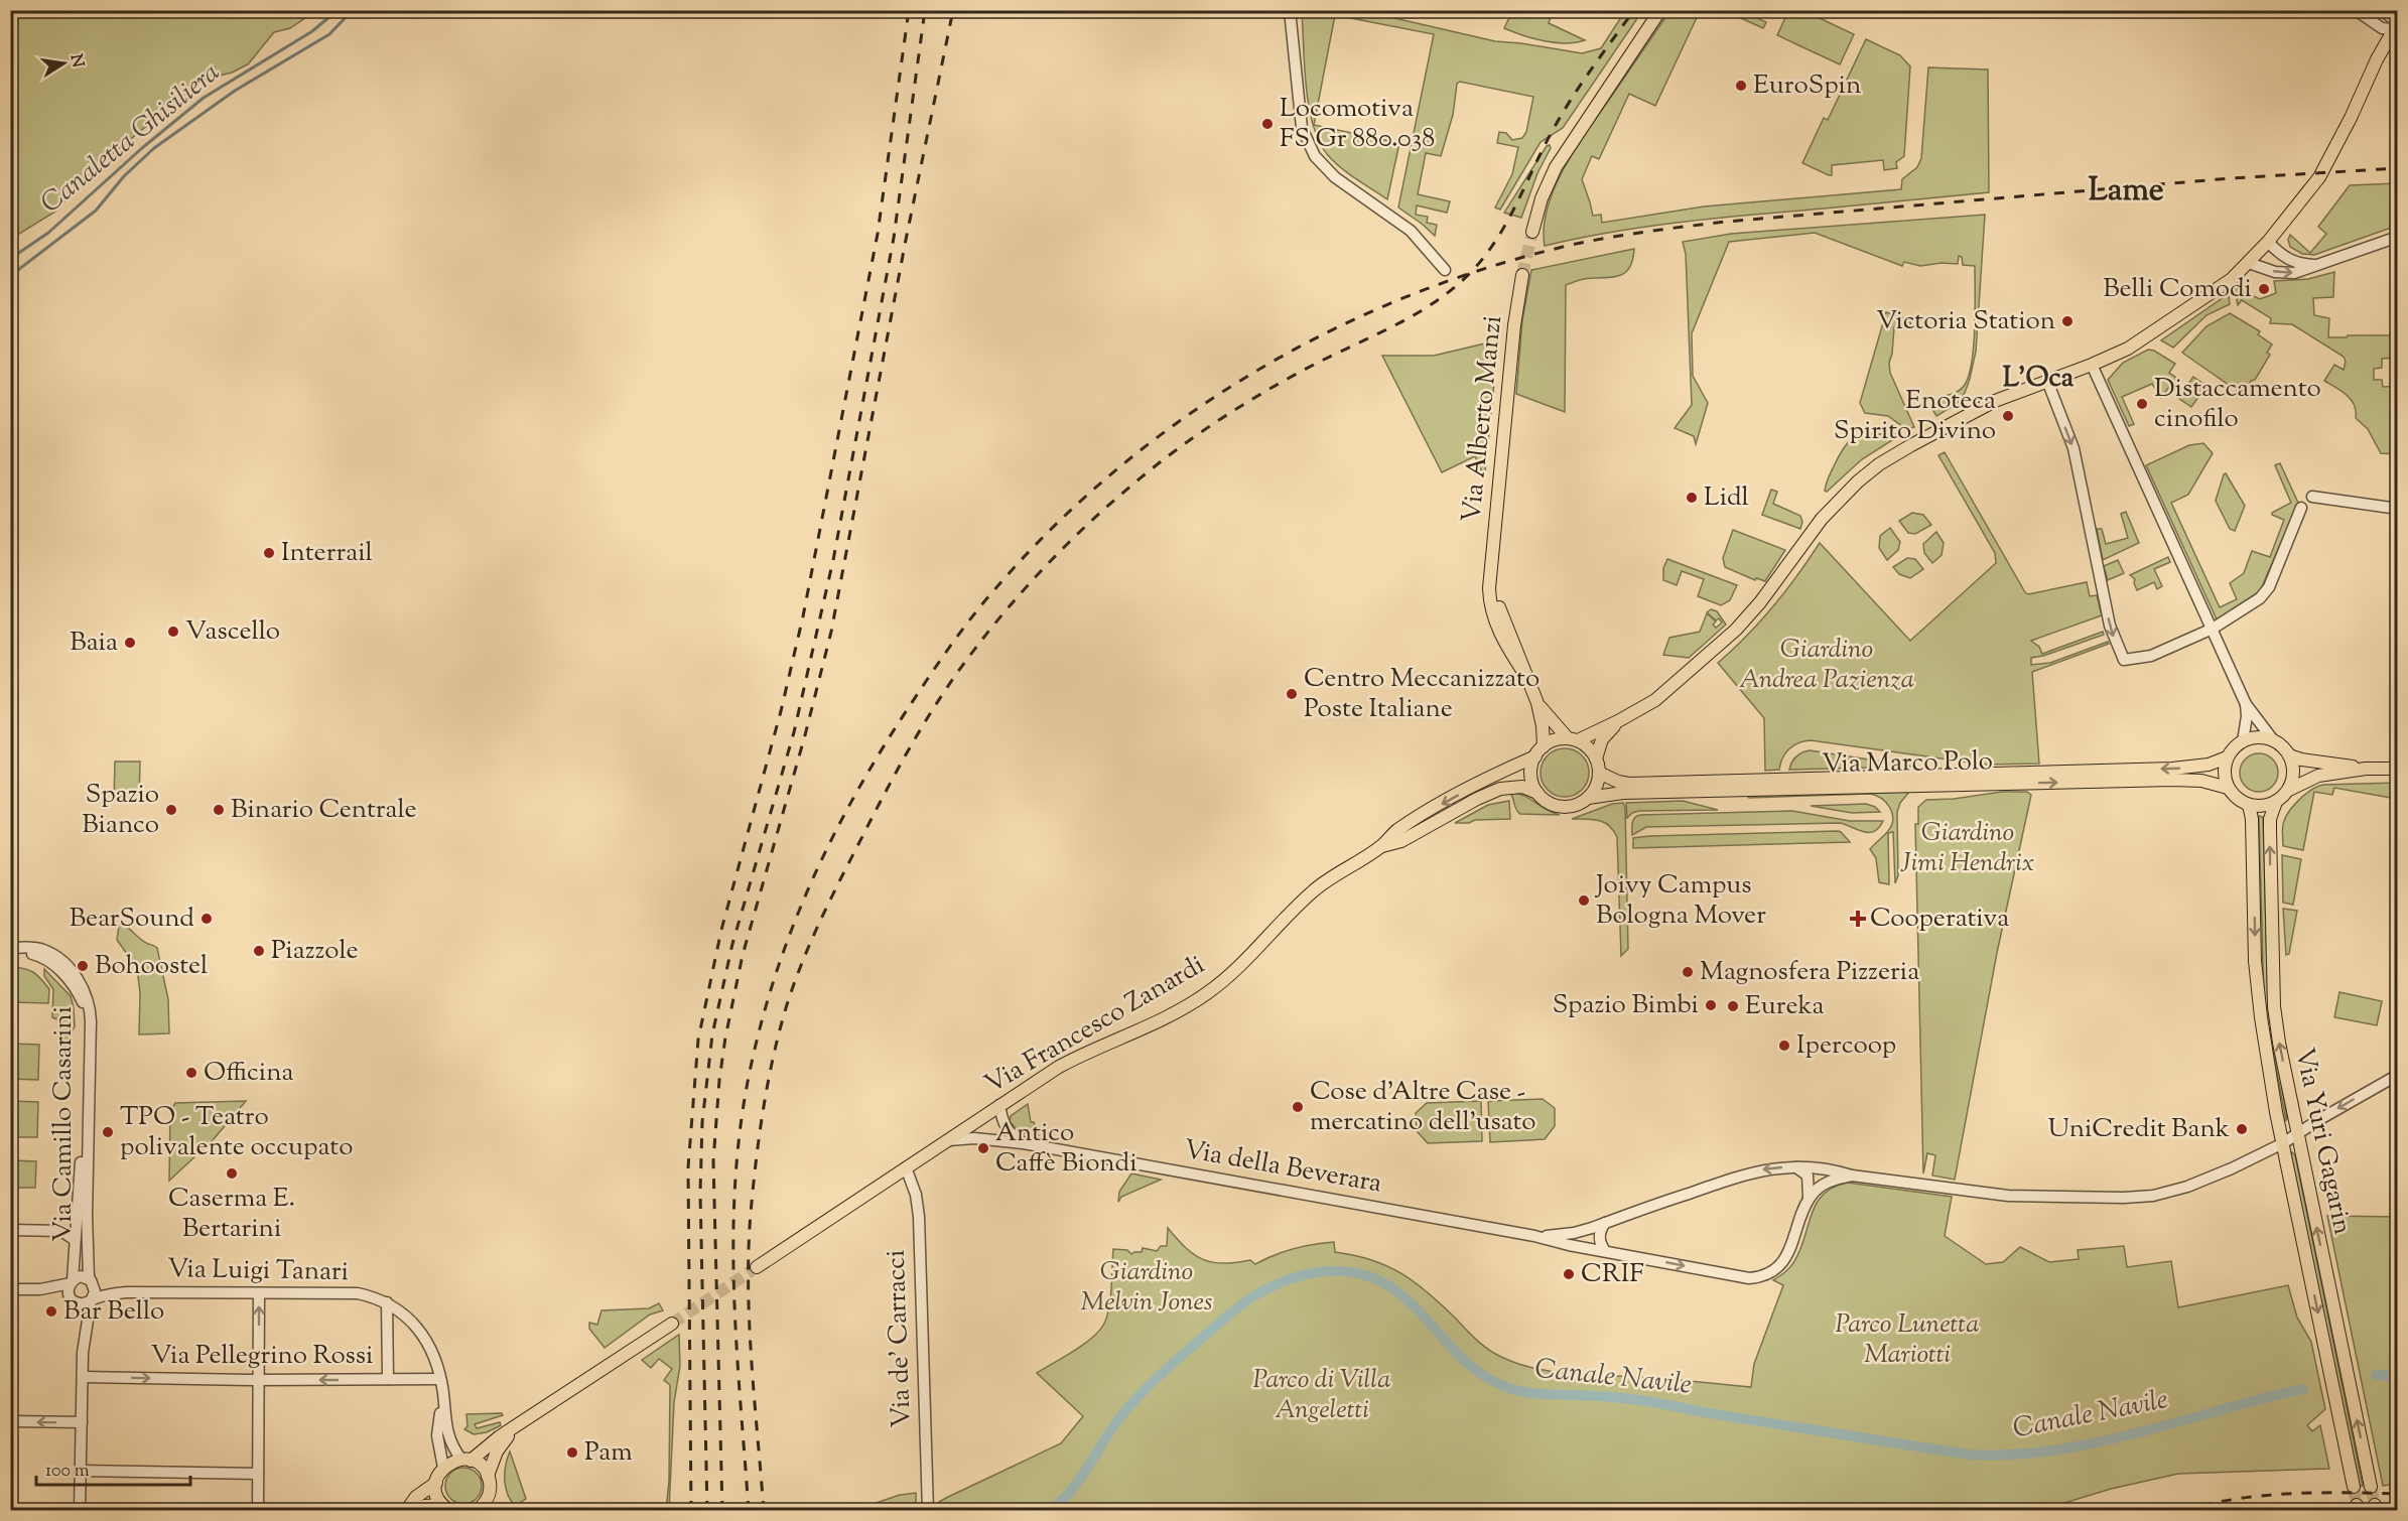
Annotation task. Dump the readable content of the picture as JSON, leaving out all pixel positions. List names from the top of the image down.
{
  "streets": {
    "main road": [
      "Via Alberto Manzi",
      "Via Marco Polo",
      "Via Francesco Zanardi",
      "Via Yuri Gagarin"
    ],
    "street": [
      "Via Camillo Casarini",
      "Via della Beverara",
      "Via Luigi Tanari",
      "Via de' Carracci",
      "Via Pellegrino Rossi"
    ]
  },
  "crossings": [
    ["Via Alberto Manzi", "Via Marco Polo"],
    ["Via Alberto Manzi", "Via Francesco Zanardi"],
    ["Via Marco Polo", "Via Francesco Zanardi"],
    ["Via Marco Polo", "Via Yuri Gagarin"],
    ["Via Francesco Zanardi", "Via della Beverara"],
    ["Via Francesco Zanardi", "Via de' Carracci"],
    ["Via Camillo Casarini", "Via Luigi Tanari"],
    ["Via Yuri Gagarin", "Via della Beverara"],
    ["Via Luigi Tanari", "Via Pellegrino Rossi"]
  ],
  "districts": ["Lame", "L'Oca"],
  "water": ["Canaletta Ghisiliera", "Canale Navile"],
  "parks": [
    "Giardino Andrea Pazienza",
    "Giardino Jimi Hendrix",
    "Giardino Melvin Jones",
    "Parco Lunetta Mariotti",
    "Parco di Villa Angeletti"
  ],
  "places": {
    "other": [
      "EuroSpin",
      "Locomotiva FS Gr 880.038",
      "Belli Comodi",
      "Victoria Station",
      "Distaccamento cinofilo",
      "Enoteca Spirito Divino",
      "Lidl",
      "Interrail",
      "Vascello",
      "Baia",
      "Centro Meccanizzato Poste Italiane",
      "Spazio Bianco",
      "Binario Centrale",
      "Joivy Campus Bologna Mover",
      "BearSound",
      "Piazzole",
      "Bohoostel",
      "Magnosfera Pizzeria",
      "Spazio Bimbi",
      "Eureka",
      "Ipercoop",
      "Officina",
      "Cose d'Altre Case - mercatino dell'usato",
      "UniCredit Bank",
      "TPO - Teatro polivalente occupato",
      "Antico Caffè Biondi",
      "Caserma E. Bertarini",
      "CRIF",
      "Bar Bello",
      "Pam"
    ],
    "health": ["Cooperativa"]
  },
  "scale_bar": "100 m",
  "north": "right"
}
